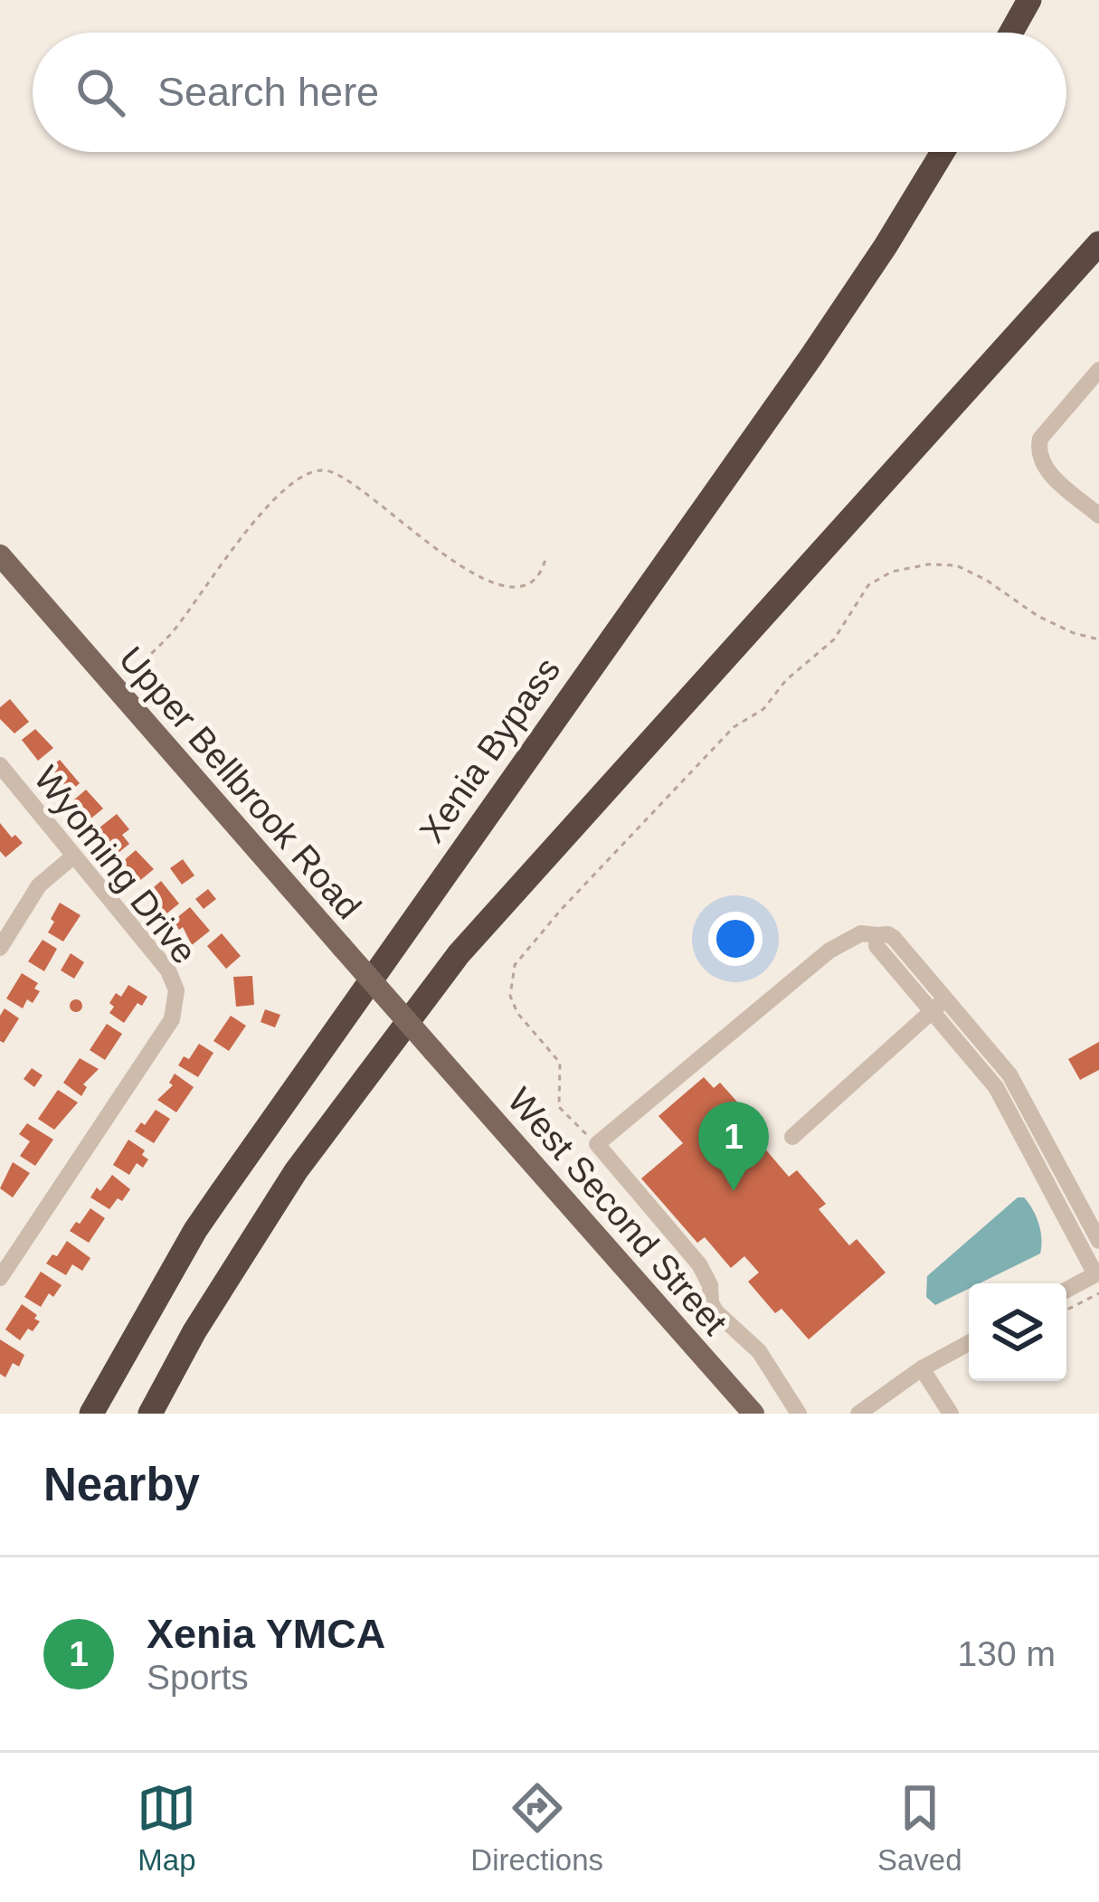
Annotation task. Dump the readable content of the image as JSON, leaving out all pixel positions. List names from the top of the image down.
{
  "streets": {
    "highway": ["Xenia Bypass"],
    "main road": ["Upper Bellbrook Road", "West Second Street"],
    "street": ["Wyoming Drive"]
  },
  "crossings": [
    ["Upper Bellbrook Road", "West Second Street"]
  ],
  "page": {
    "search": "Search here",
    "pins": "1",
    "heading": "Nearby",
    "list": [
      {
        "mark": "1",
        "name": "Xenia YMCA",
        "note": "Sports",
        "value": "130 m"
      }
    ],
    "nav": ["Map", "Directions", "Saved"]
  }
}
